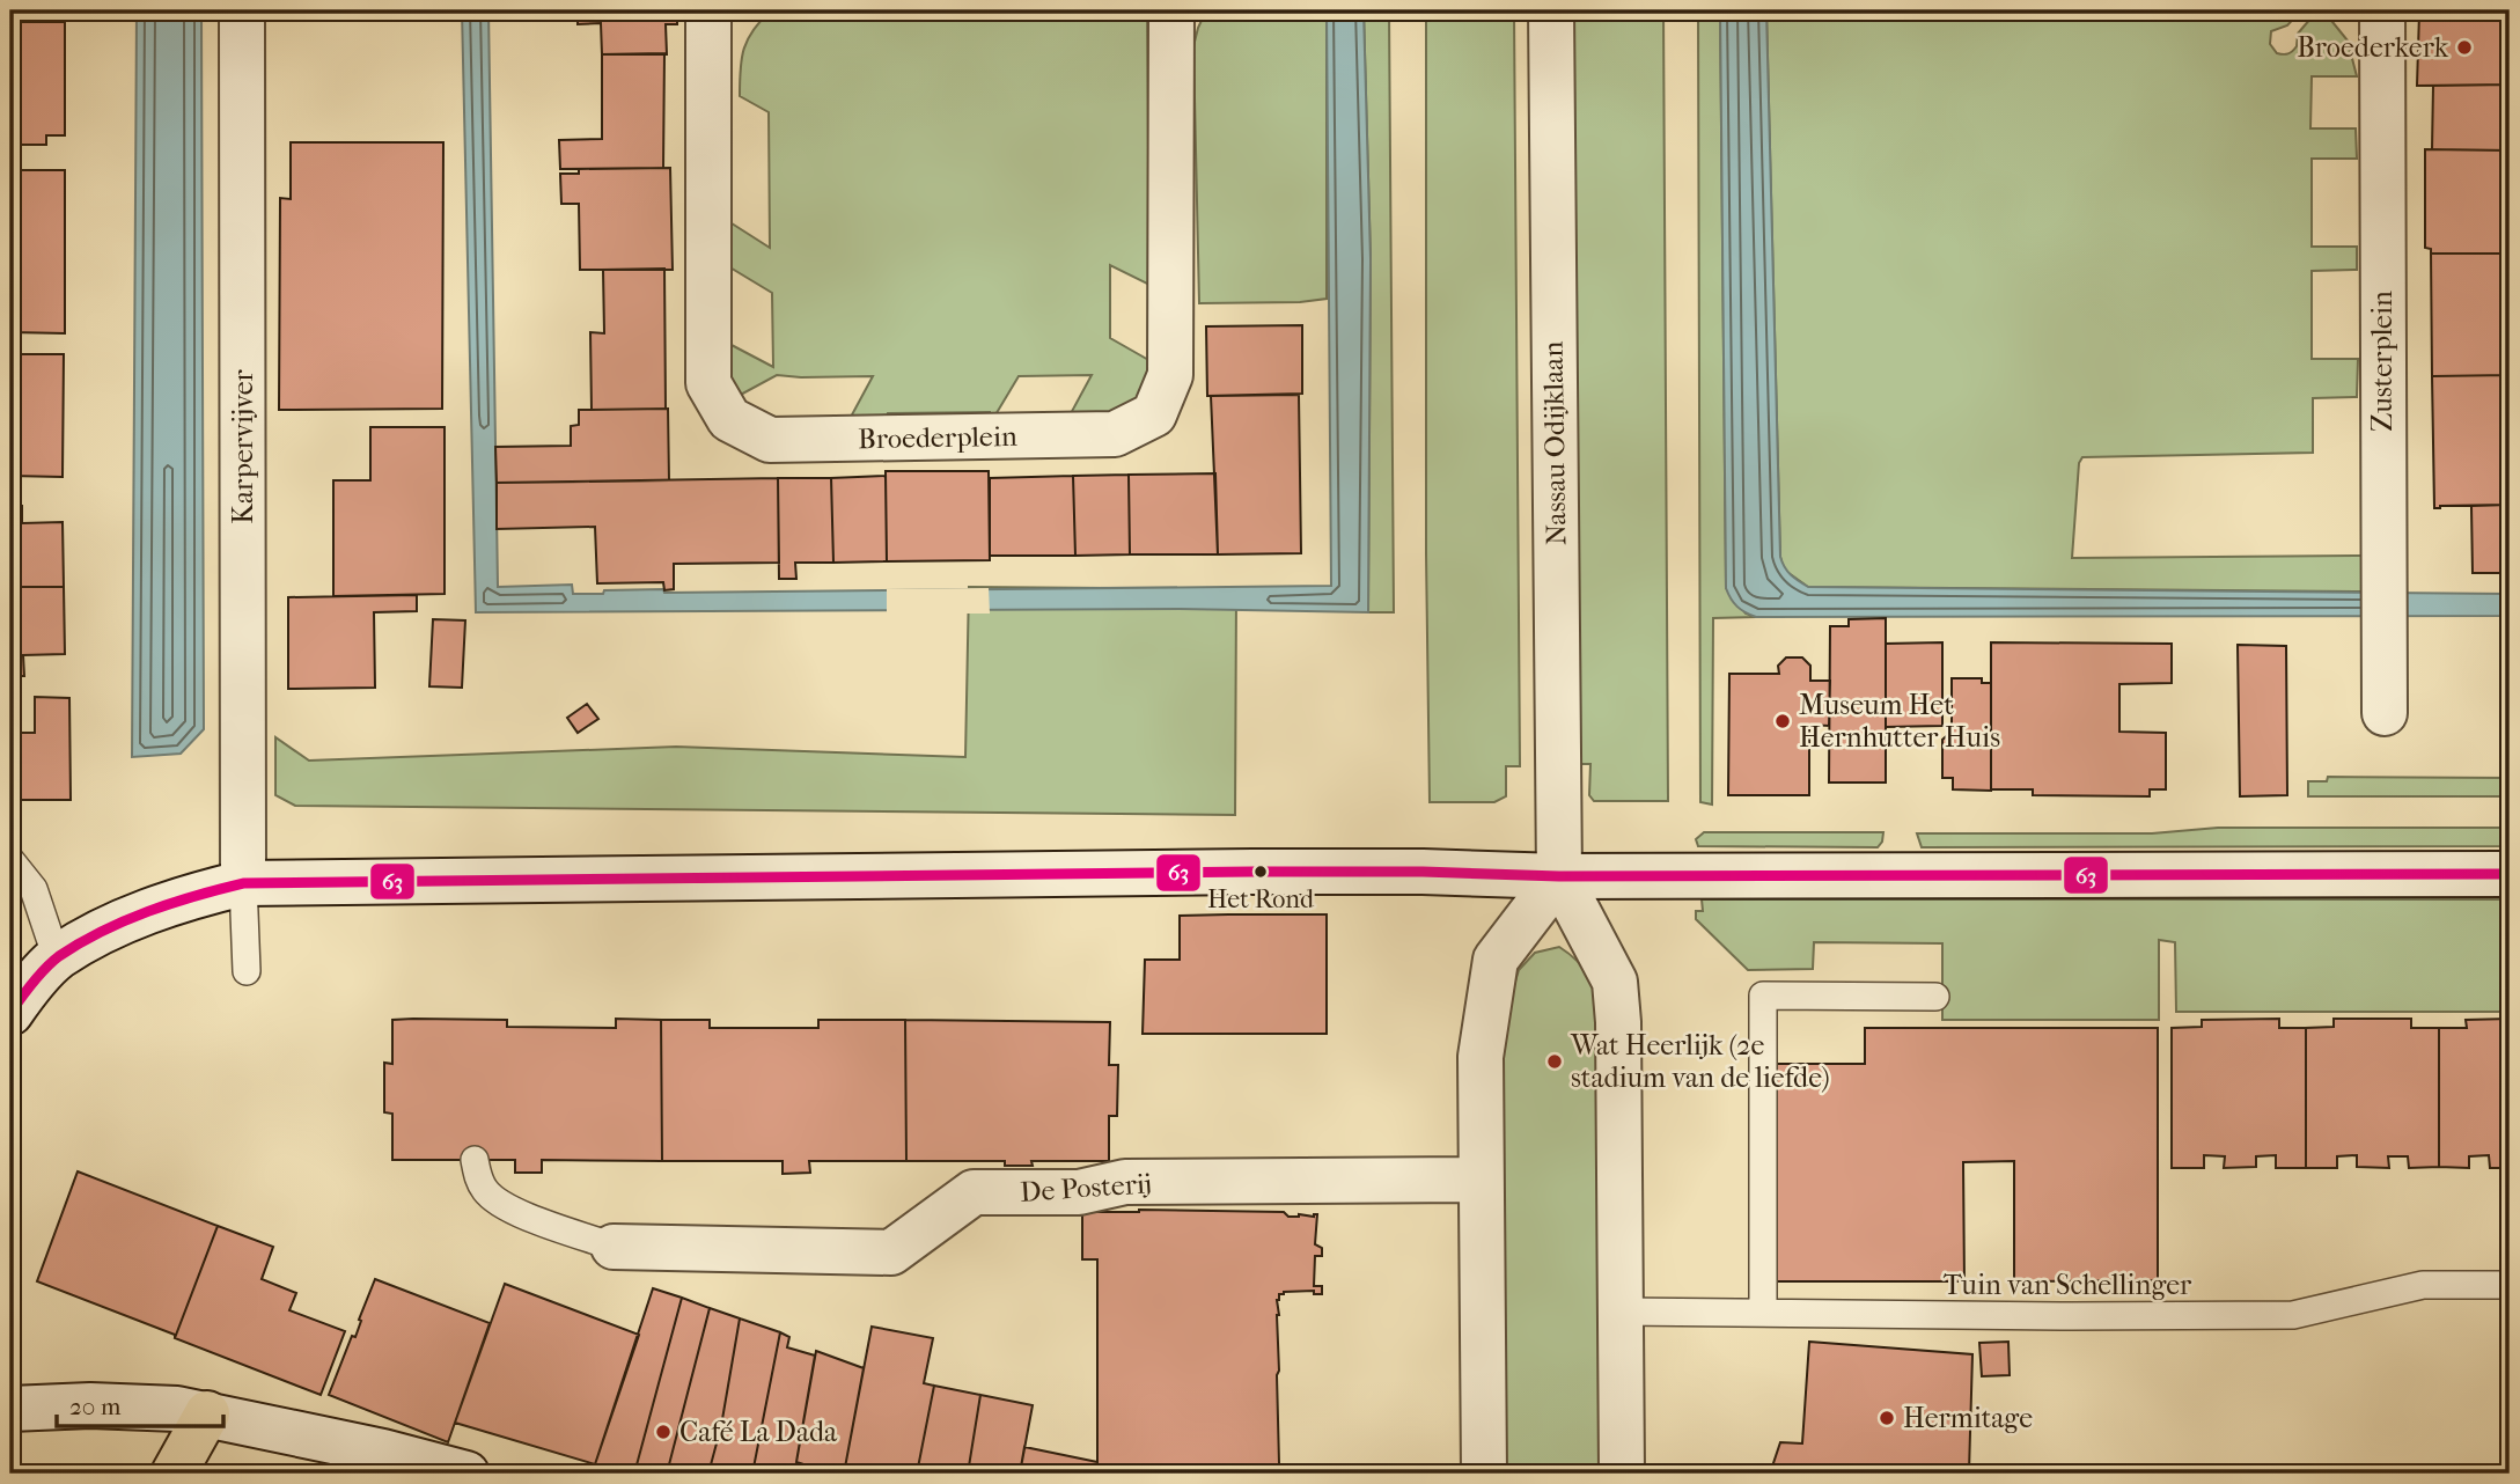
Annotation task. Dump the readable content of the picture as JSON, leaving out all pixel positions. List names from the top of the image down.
{
  "streets": {
    "street": [
      "Zusterplein",
      "Broederplein",
      "Nassau Odijklaan",
      "Karpervijver",
      "De Posterij"
    ],
    "lane": ["Tuin van Schellinger"]
  },
  "places": [
    "Broederkerk",
    "Museum Het Hernhutter Huis",
    "Het Rond",
    "Wat Heerlijk (2e stadium van de liefde)",
    "Hermitage",
    "Café La Dada"
  ],
  "lines": ["transit line 63"],
  "scale_bar": "20 m"
}
